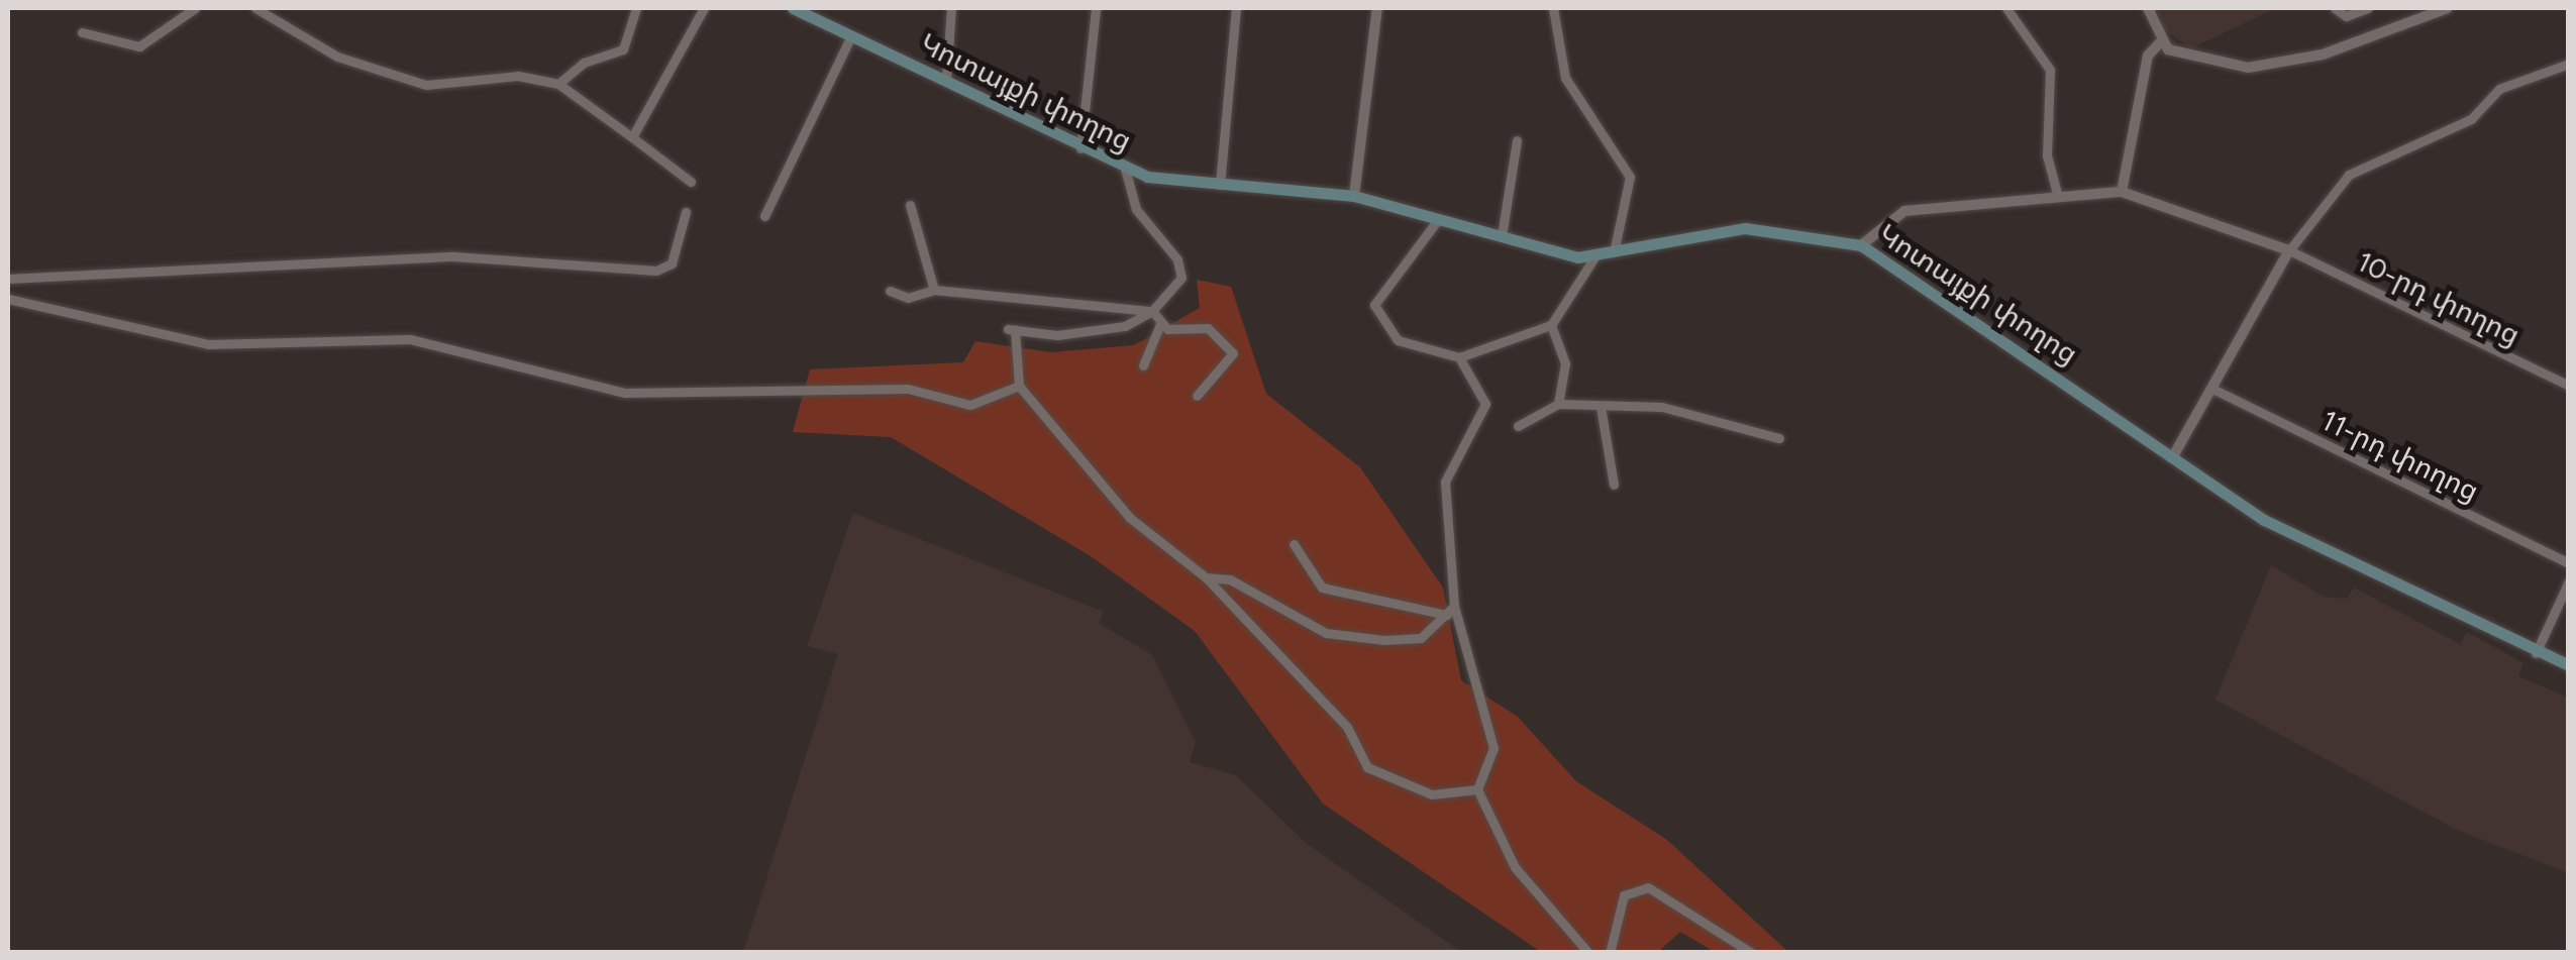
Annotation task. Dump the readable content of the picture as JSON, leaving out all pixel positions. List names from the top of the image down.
{
  "streets": {
    "main road": ["Կոտայքի փողոց"],
    "street": ["10-րդ փողոց", "11-րդ փողոց"]
  }
}
